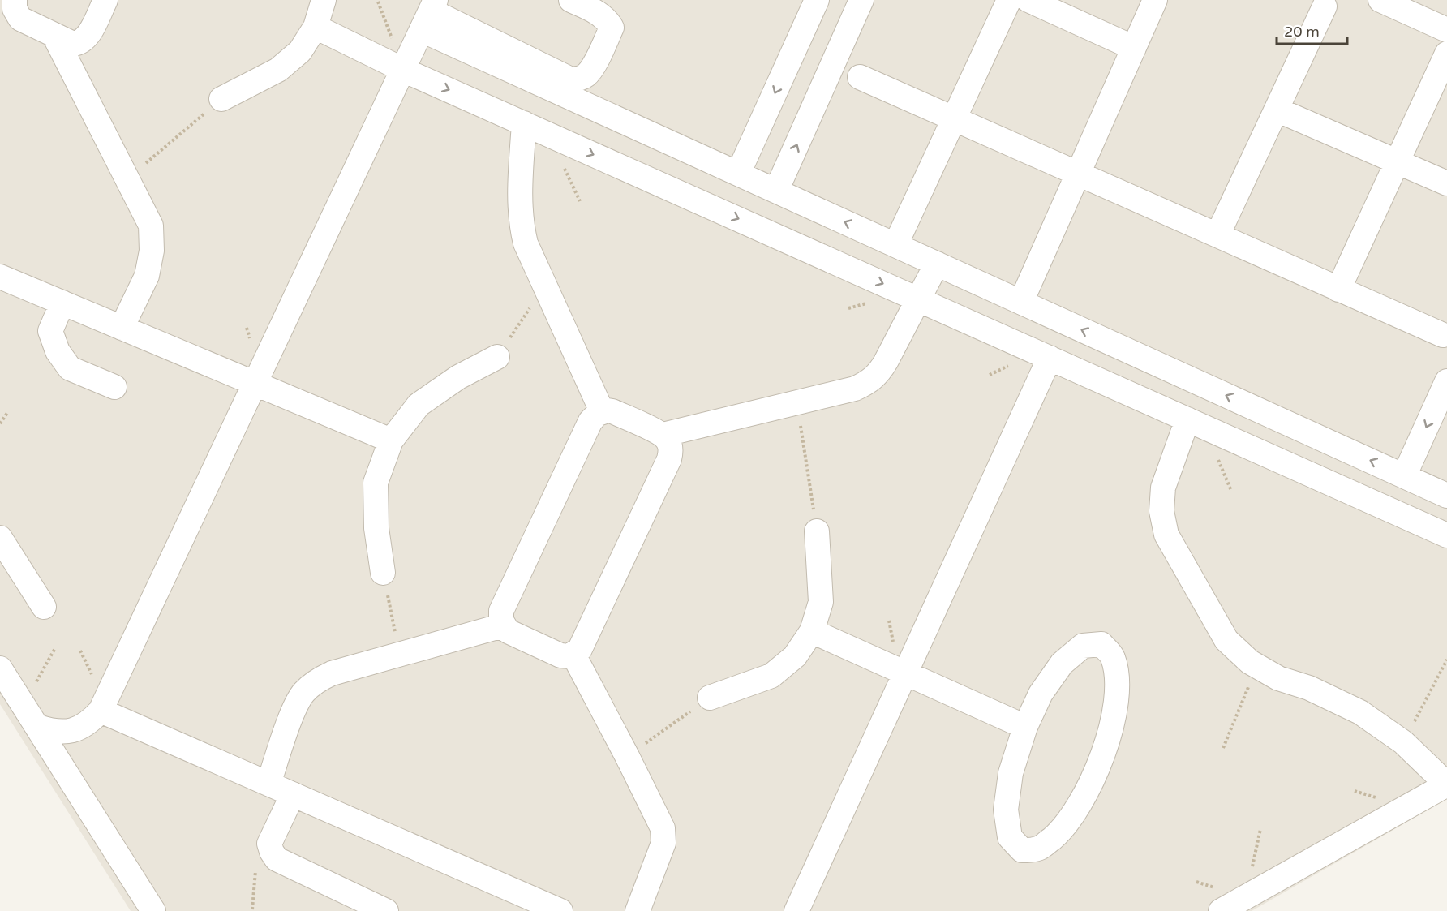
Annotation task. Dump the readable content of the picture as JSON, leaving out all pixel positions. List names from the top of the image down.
{
  "scale_bar": "20 m"
}
